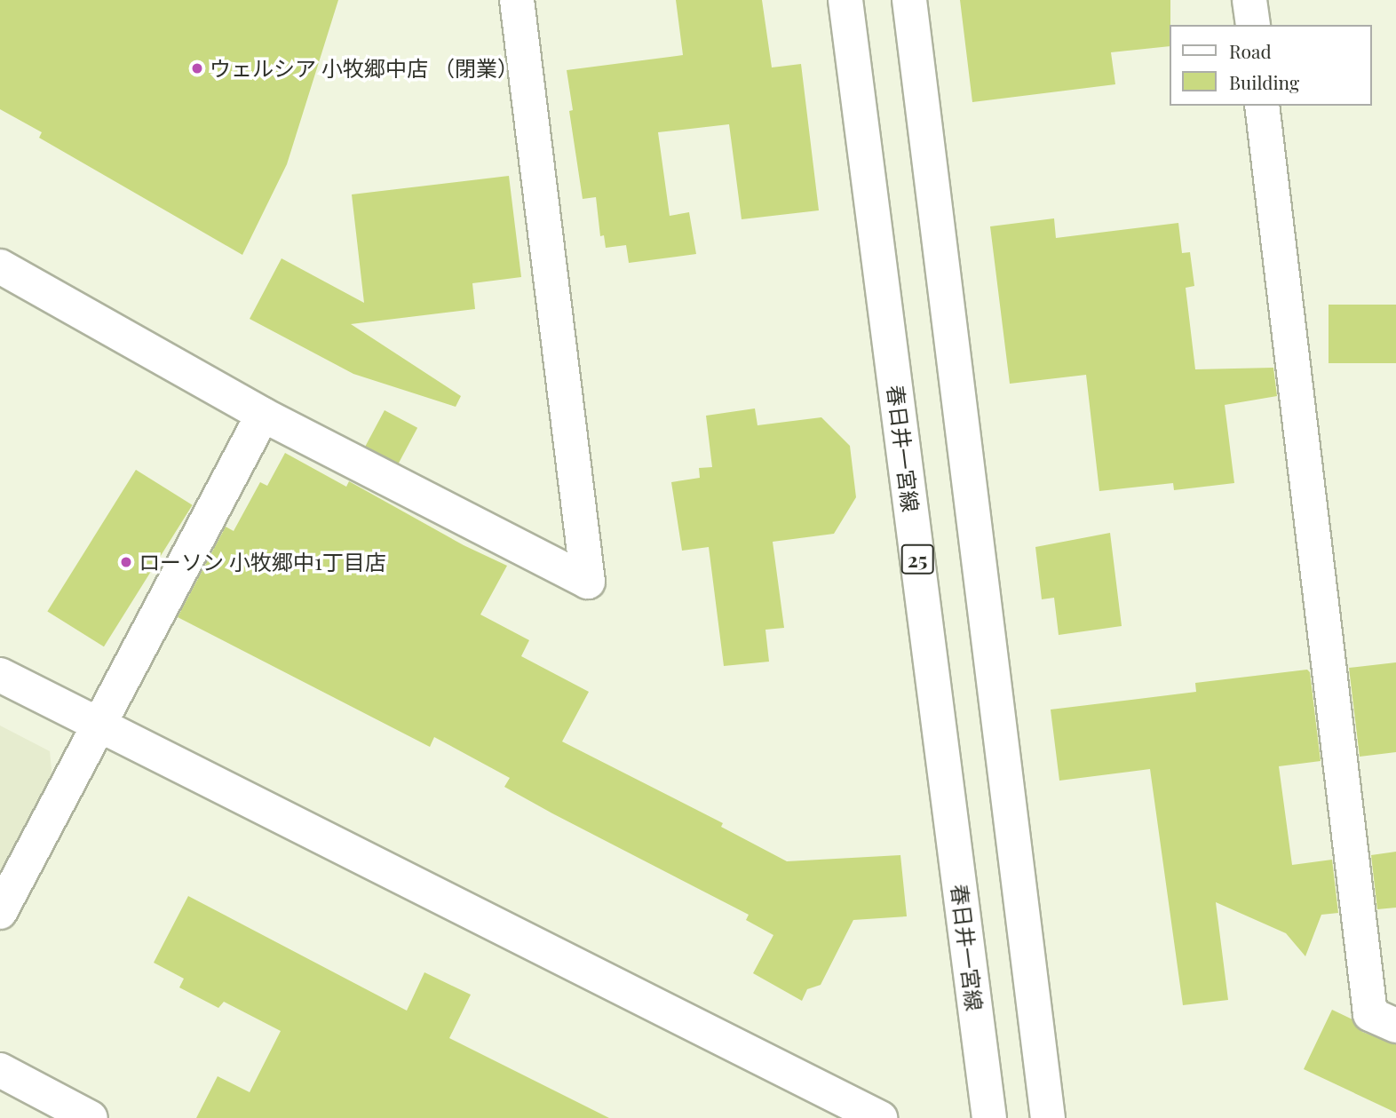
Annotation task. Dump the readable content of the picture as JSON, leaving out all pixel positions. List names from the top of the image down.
{
  "streets": {
    "street": ["春日井一宮線", "25"]
  },
  "places": ["ウェルシア 小牧郷中店 （閉業）", "ローソン 小牧郷中1丁目店"],
  "legend": ["Road", "Building"]
}
